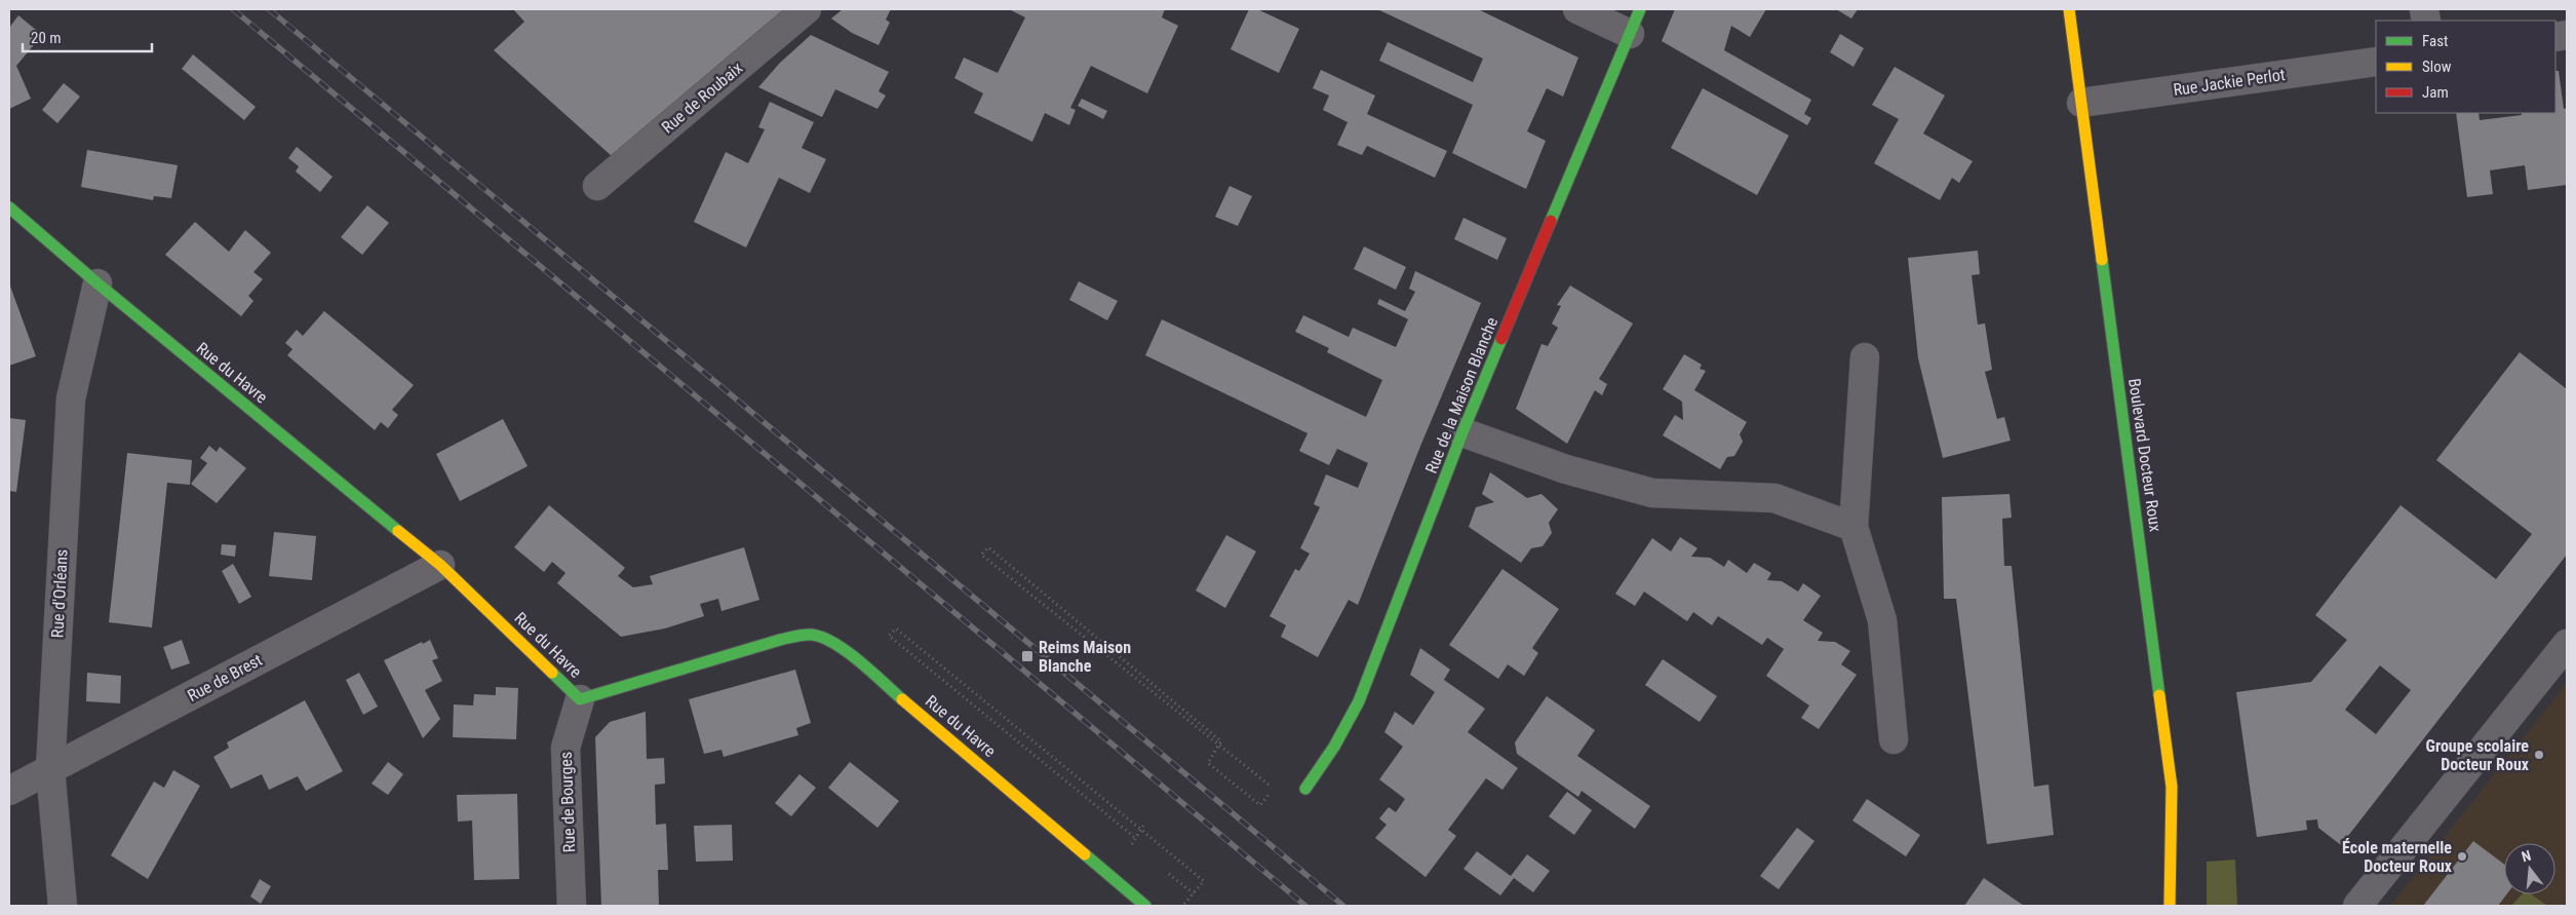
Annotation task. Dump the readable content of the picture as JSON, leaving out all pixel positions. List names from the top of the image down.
{
  "streets": {
    "street": [
      "Rue Jackie Perlot",
      "Rue de Roubaix",
      "Rue du Havre",
      "Rue de la Maison Blanche",
      "Boulevard Docteur Roux",
      "Rue d'Orléans",
      "Rue de Brest",
      "Rue de Bourges"
    ]
  },
  "crossings": [
    ["Rue Jackie Perlot", "Boulevard Docteur Roux"],
    ["Rue du Havre", "Rue d'Orléans"],
    ["Rue du Havre", "Rue de Brest"],
    ["Rue du Havre", "Rue de Bourges"],
    ["Rue d'Orléans", "Rue de Brest"]
  ],
  "places": {
    "transit": ["Reims Maison Blanche"],
    "other": ["Groupe scolaire Docteur Roux", "École maternelle Docteur Roux"]
  },
  "legend": ["Fast", "Slow", "Jam"],
  "scale_bar": "20 m",
  "north": "top"
}
